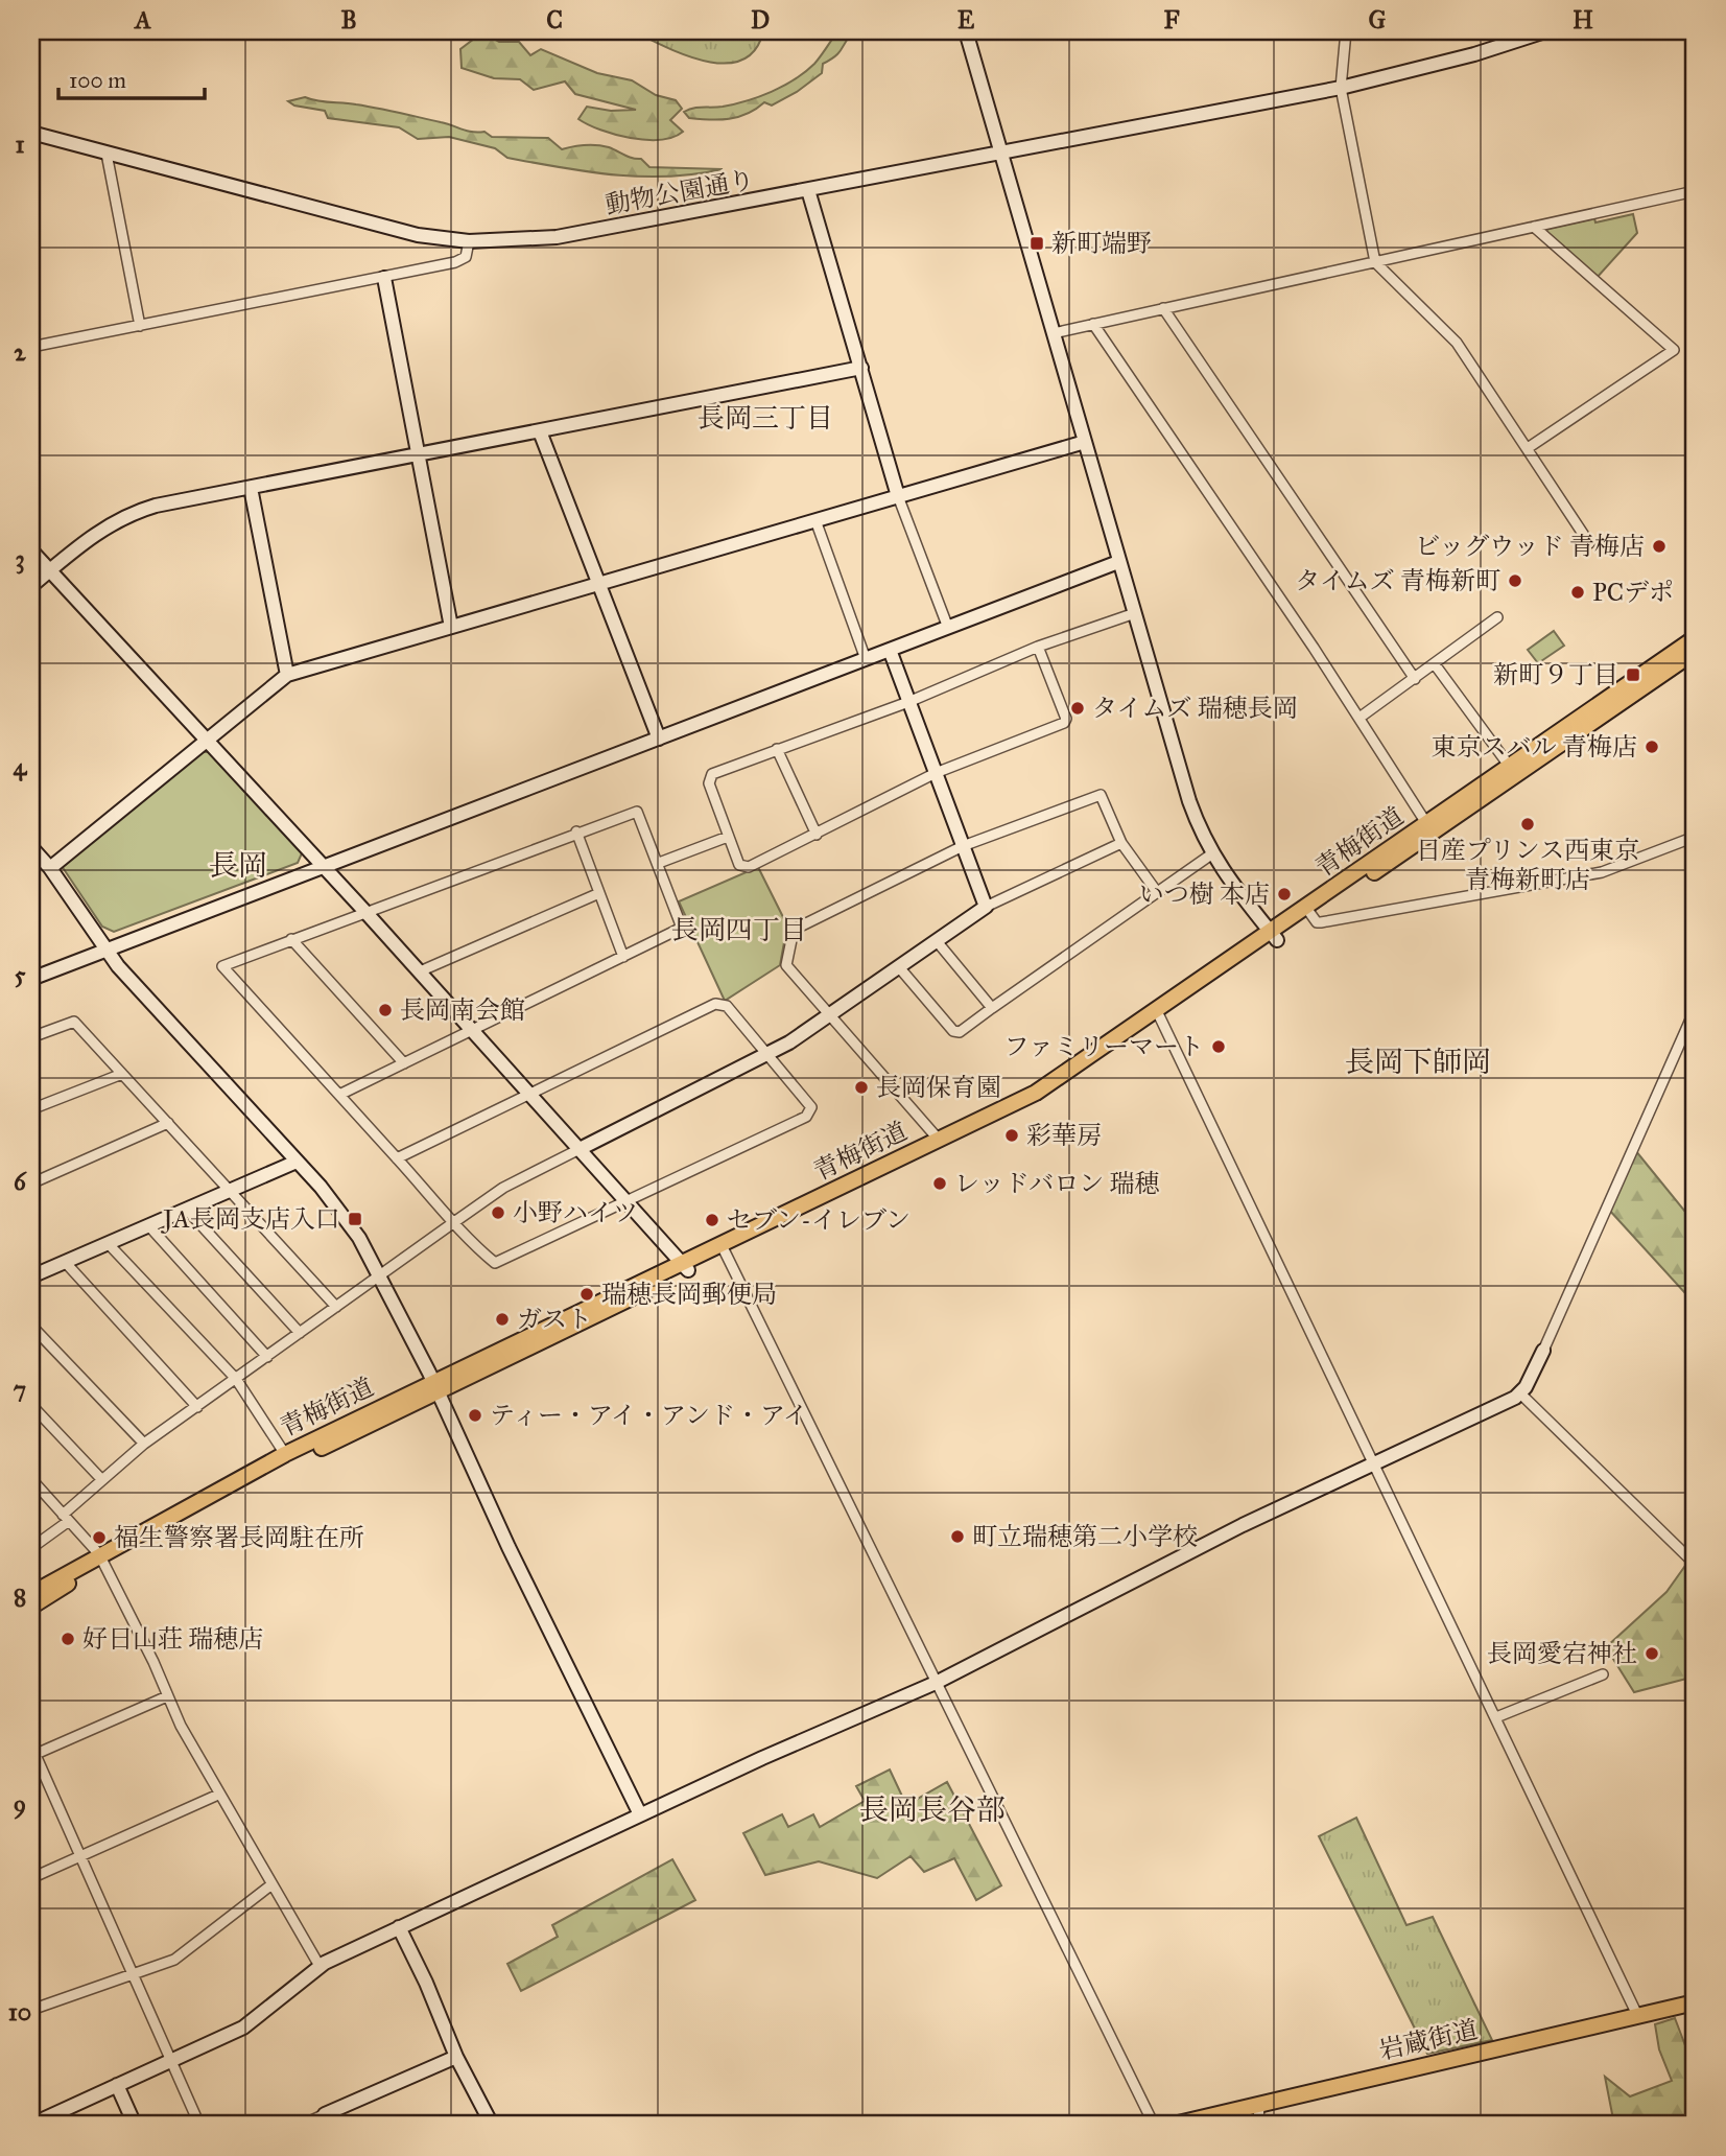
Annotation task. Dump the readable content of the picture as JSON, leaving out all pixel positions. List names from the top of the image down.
{
  "streets": {
    "main road": ["青梅街道", "岩蔵街道"],
    "street": ["動物公園通り"]
  },
  "districts": [
    "長岡三丁目",
    "長岡",
    "長岡四丁目",
    "長岡下師岡",
    "長岡長谷部"
  ],
  "places": {
    "transit": ["新町端野", "新町９丁目", "JA長岡支店入口"],
    "other": [
      "ビッグウッド 青梅店",
      "タイムズ 青梅新町",
      "PCデポ",
      "タイムズ 瑞穂長岡",
      "東京スバル 青梅店",
      "日産プリンス西東京 青梅新町店",
      "いつ樹 本店",
      "長岡南会館",
      "ファミリーマート",
      "長岡保育園",
      "彩華房",
      "レッドバロン 瑞穂",
      "小野ハイツ",
      "セブン-イレブン",
      "瑞穂長岡郵便局",
      "ガスト",
      "ティー・アイ・アンド・アイ",
      "町立瑞穂第二小学校",
      "福生警察署長岡駐在所",
      "好日山荘 瑞穂店",
      "長岡愛宕神社"
    ]
  },
  "scale_bar": "100 m",
  "grid": {
    "columns": [
      "A",
      "B",
      "C",
      "D",
      "E",
      "F",
      "G",
      "H"
    ],
    "rows": [
      "1",
      "2",
      "3",
      "4",
      "5",
      "6",
      "7",
      "8",
      "9",
      "10"
    ]
  }
}
